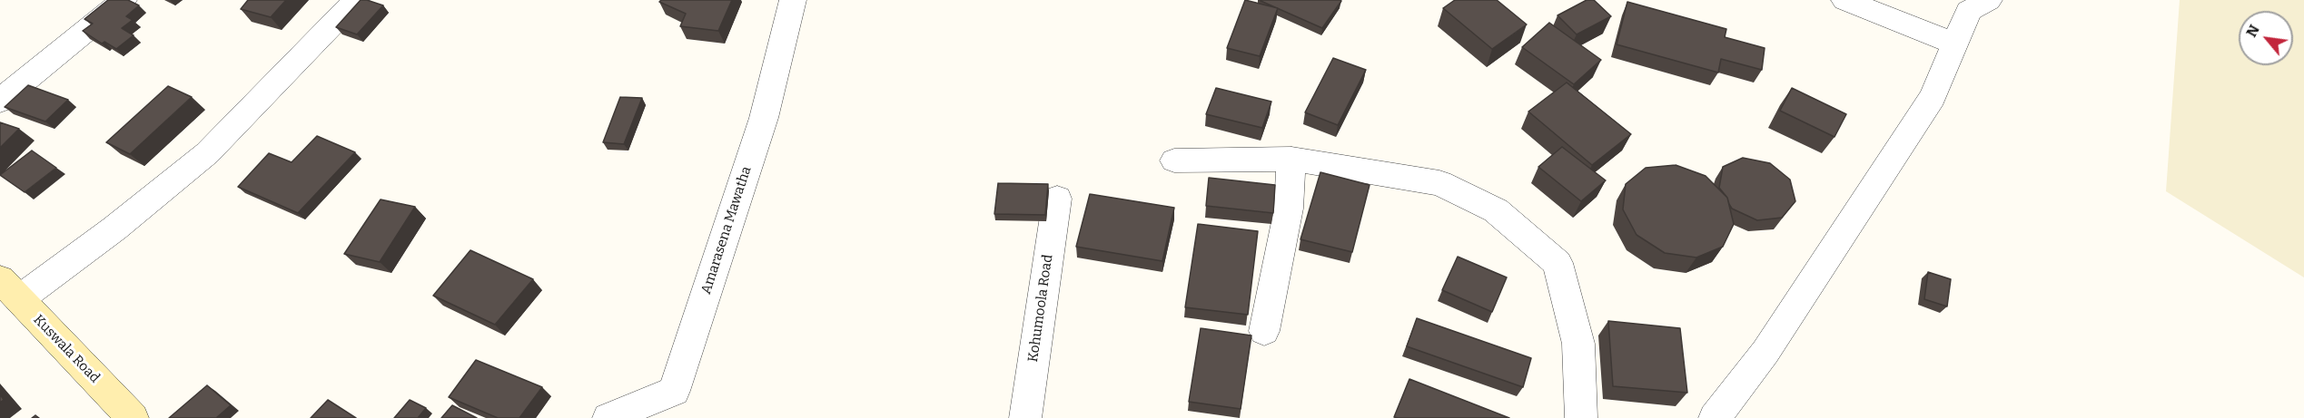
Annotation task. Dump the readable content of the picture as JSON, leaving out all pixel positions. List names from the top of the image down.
{
  "streets": {
    "street": ["Amarasena Mawatha", "Kohumoola Road", "Kuswala Road"]
  },
  "north": "top left"
}
